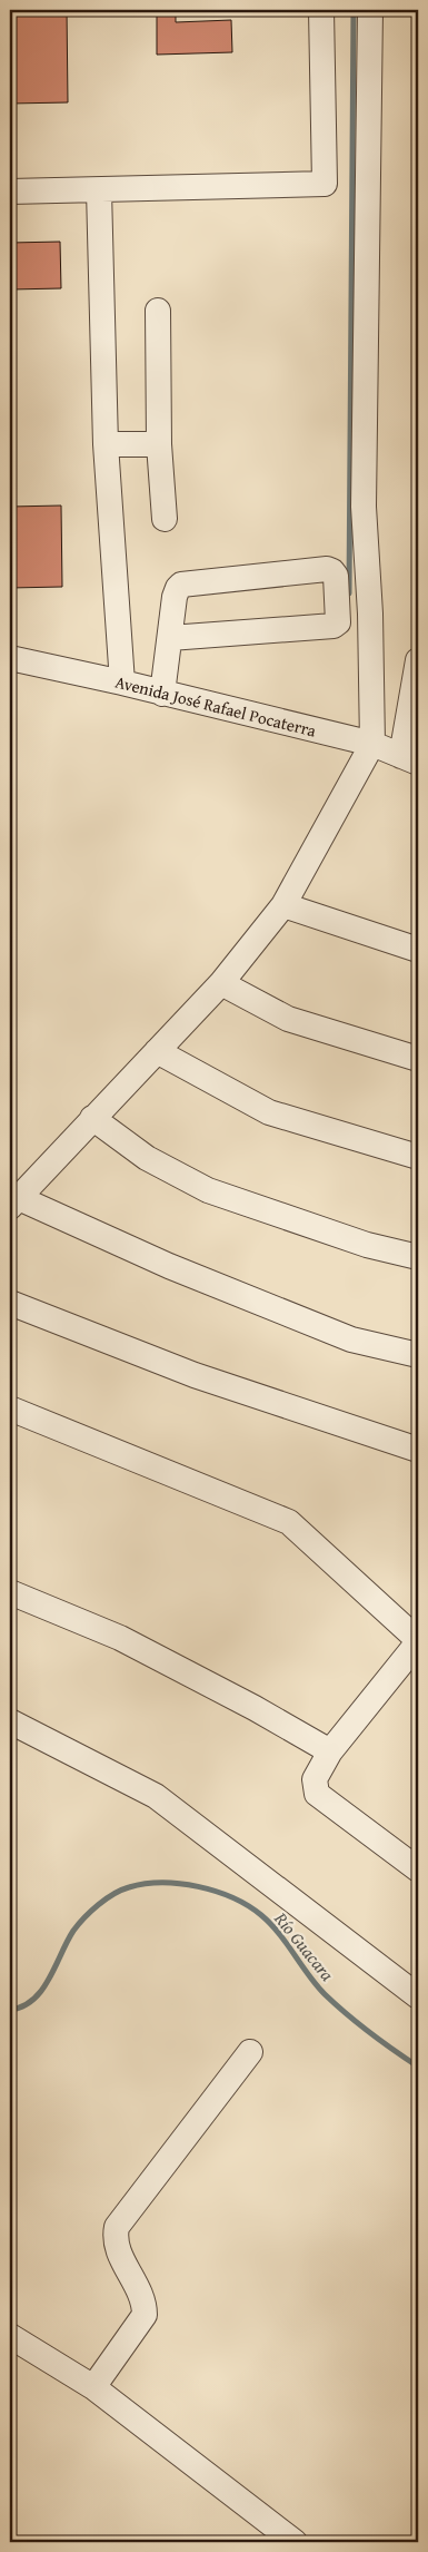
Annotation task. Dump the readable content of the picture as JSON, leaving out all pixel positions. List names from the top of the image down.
{
  "streets": {
    "street": ["Avenida José Rafael Pocaterra"]
  },
  "water": ["Río Guacara"]
}
